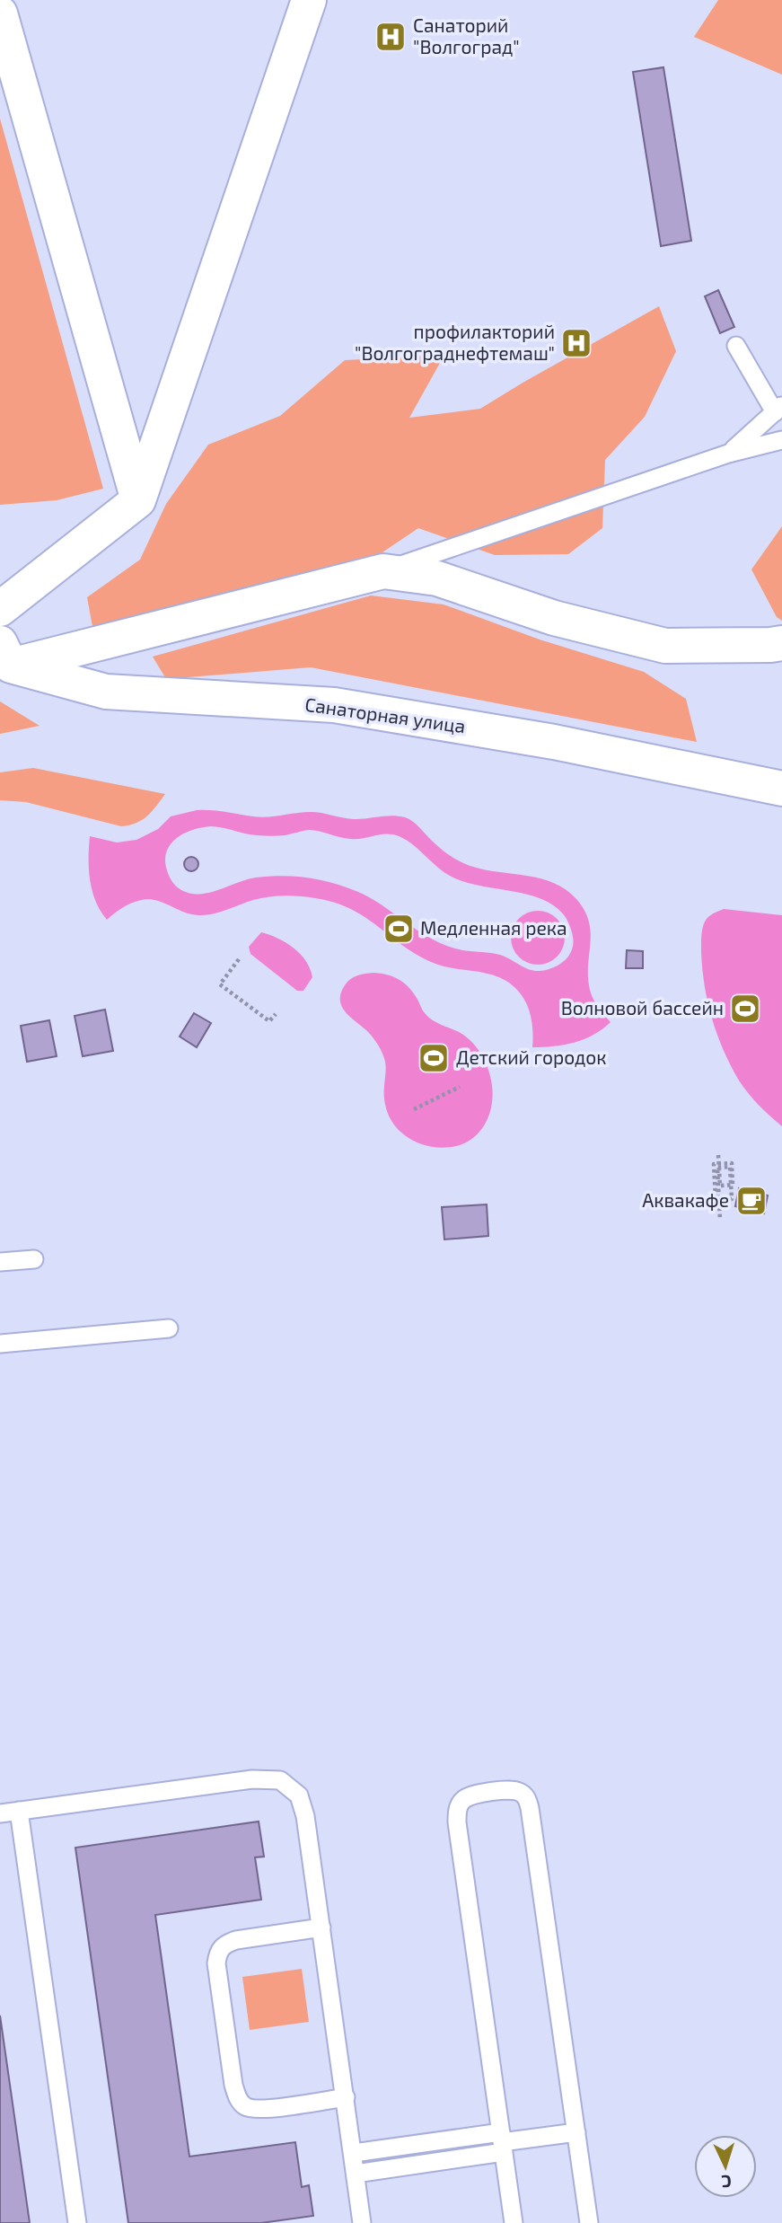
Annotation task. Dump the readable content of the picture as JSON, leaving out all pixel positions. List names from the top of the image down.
{
  "streets": {
    "street": ["Санаторная улица"]
  },
  "places": {
    "hospital": ["Санаторий \"Волгоград\"", "профилакторий \"Волгограднефтемаш\""],
    "sports": ["Медленная река", "Волновой бассейн", "Детский городок"],
    "cafe": ["Аквакафе"]
  },
  "north": "bottom"
}
